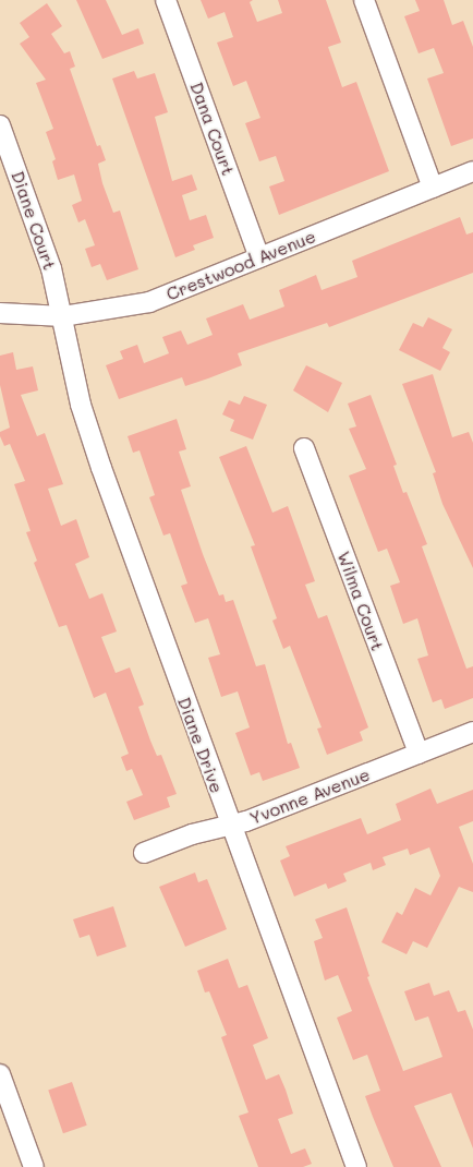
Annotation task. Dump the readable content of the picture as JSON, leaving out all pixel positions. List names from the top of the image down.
{
  "streets": {
    "street": [
      "Dana Court",
      "Diane Court",
      "Crestwood Avenue",
      "Wilma Court",
      "Diane Drive",
      "Yvonne Avenue"
    ]
  },
  "crossings": [
    ["Dana Court", "Crestwood Avenue"],
    ["Diane Court", "Crestwood Avenue"],
    ["Diane Court", "Diane Drive"],
    ["Crestwood Avenue", "Diane Drive"],
    ["Wilma Court", "Yvonne Avenue"],
    ["Diane Drive", "Yvonne Avenue"]
  ]
}
